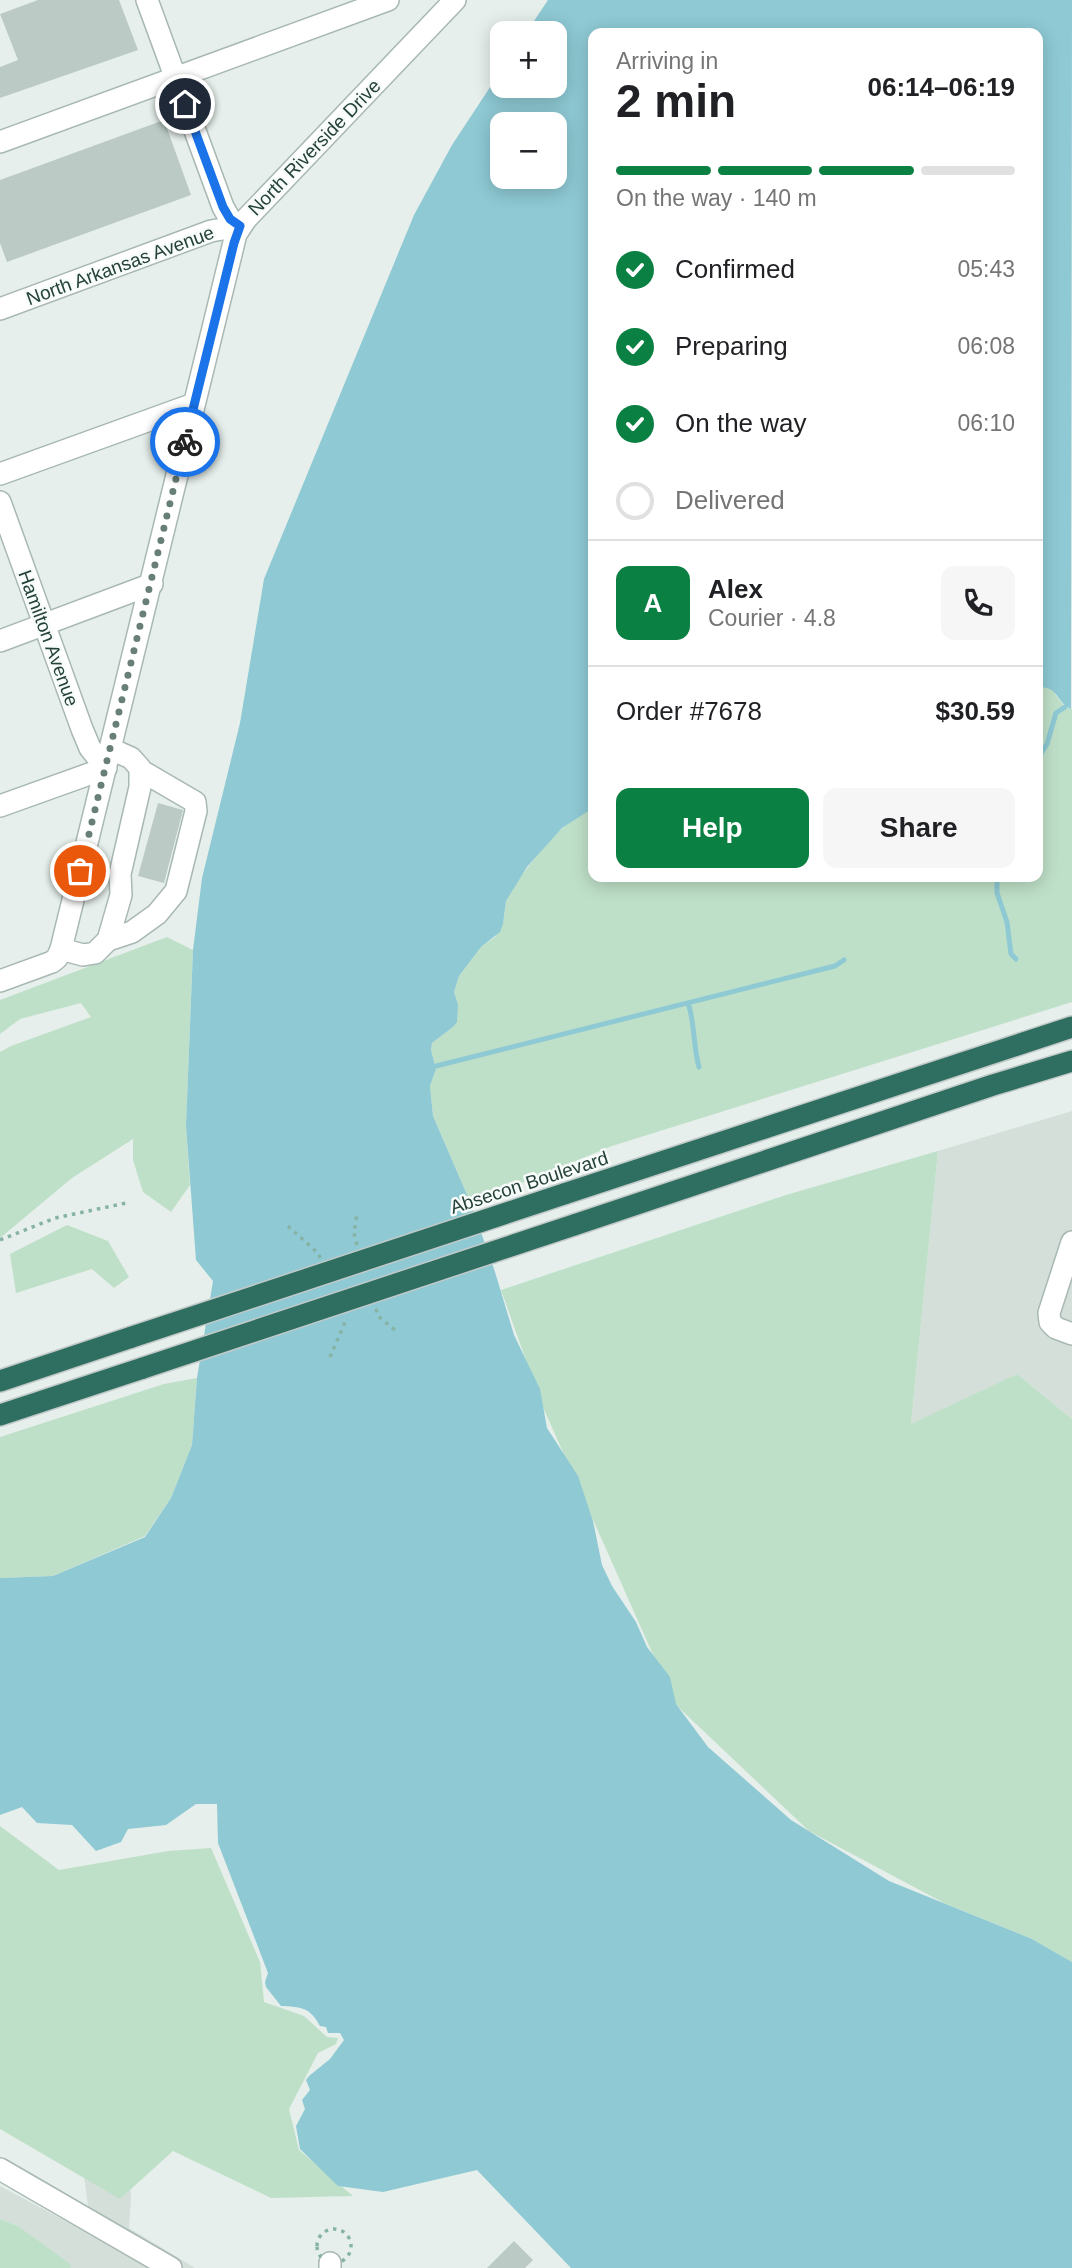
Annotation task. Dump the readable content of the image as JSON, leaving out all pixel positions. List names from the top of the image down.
{
  "streets": {
    "highway": ["Absecon Boulevard"],
    "street": ["North Riverside Drive", "North Arkansas Avenue", "Hamilton Avenue"]
  },
  "crossings": [
    ["North Riverside Drive", "North Arkansas Avenue"],
    ["North Riverside Drive", "Hamilton Avenue"]
  ],
  "page": {
    "map_buttons": ["+", "−"],
    "heading": ["2 min", "Arriving in", "06:14–06:19"],
    "panel": [
      "Alex",
      "Courier · 4.8",
      "Order #7678",
      "$30.59"
    ],
    "bar": "On the way · 140 m",
    "list": [
      ["Confirmed", "05:43"],
      ["Preparing", "06:08"],
      ["On the way", "06:10"],
      "Delivered"
    ],
    "round": "A",
    "buttons": ["Help", "Share"]
  }
}
